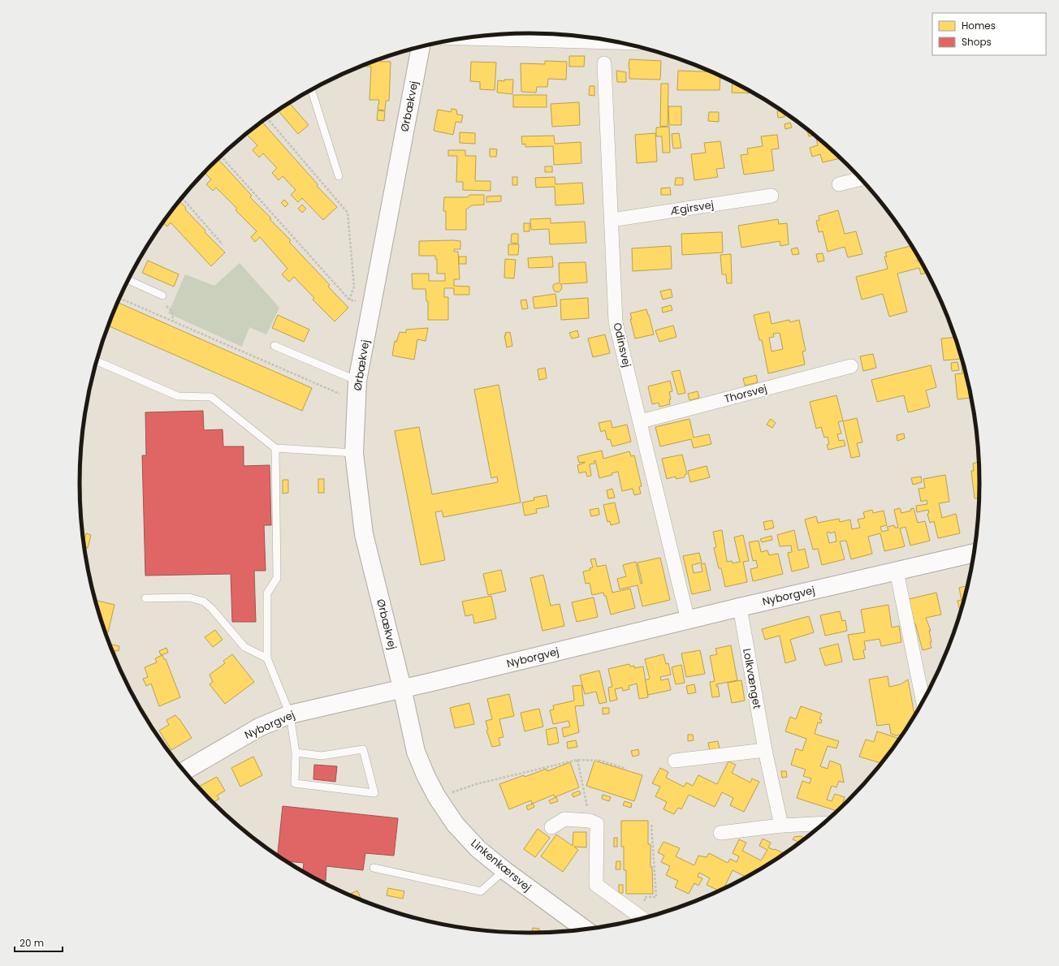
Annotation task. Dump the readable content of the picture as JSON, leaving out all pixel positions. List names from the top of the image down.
{
  "streets": {
    "street": [
      "Ørbækvej",
      "Ægirsvej",
      "Odinsvej",
      "Thorsvej",
      "Nyborgvej",
      "Lolkvænget",
      "Linkenkærsvej"
    ]
  },
  "crossings": [
    ["Ørbækvej", "Nyborgvej"],
    ["Ørbækvej", "Linkenkærsvej"],
    ["Ægirsvej", "Odinsvej"],
    ["Odinsvej", "Thorsvej"],
    ["Odinsvej", "Nyborgvej"],
    ["Nyborgvej", "Lolkvænget"],
    ["Nyborgvej", "Linkenkærsvej"]
  ],
  "legend": ["Homes", "Shops"],
  "scale_bar": "20 m"
}
